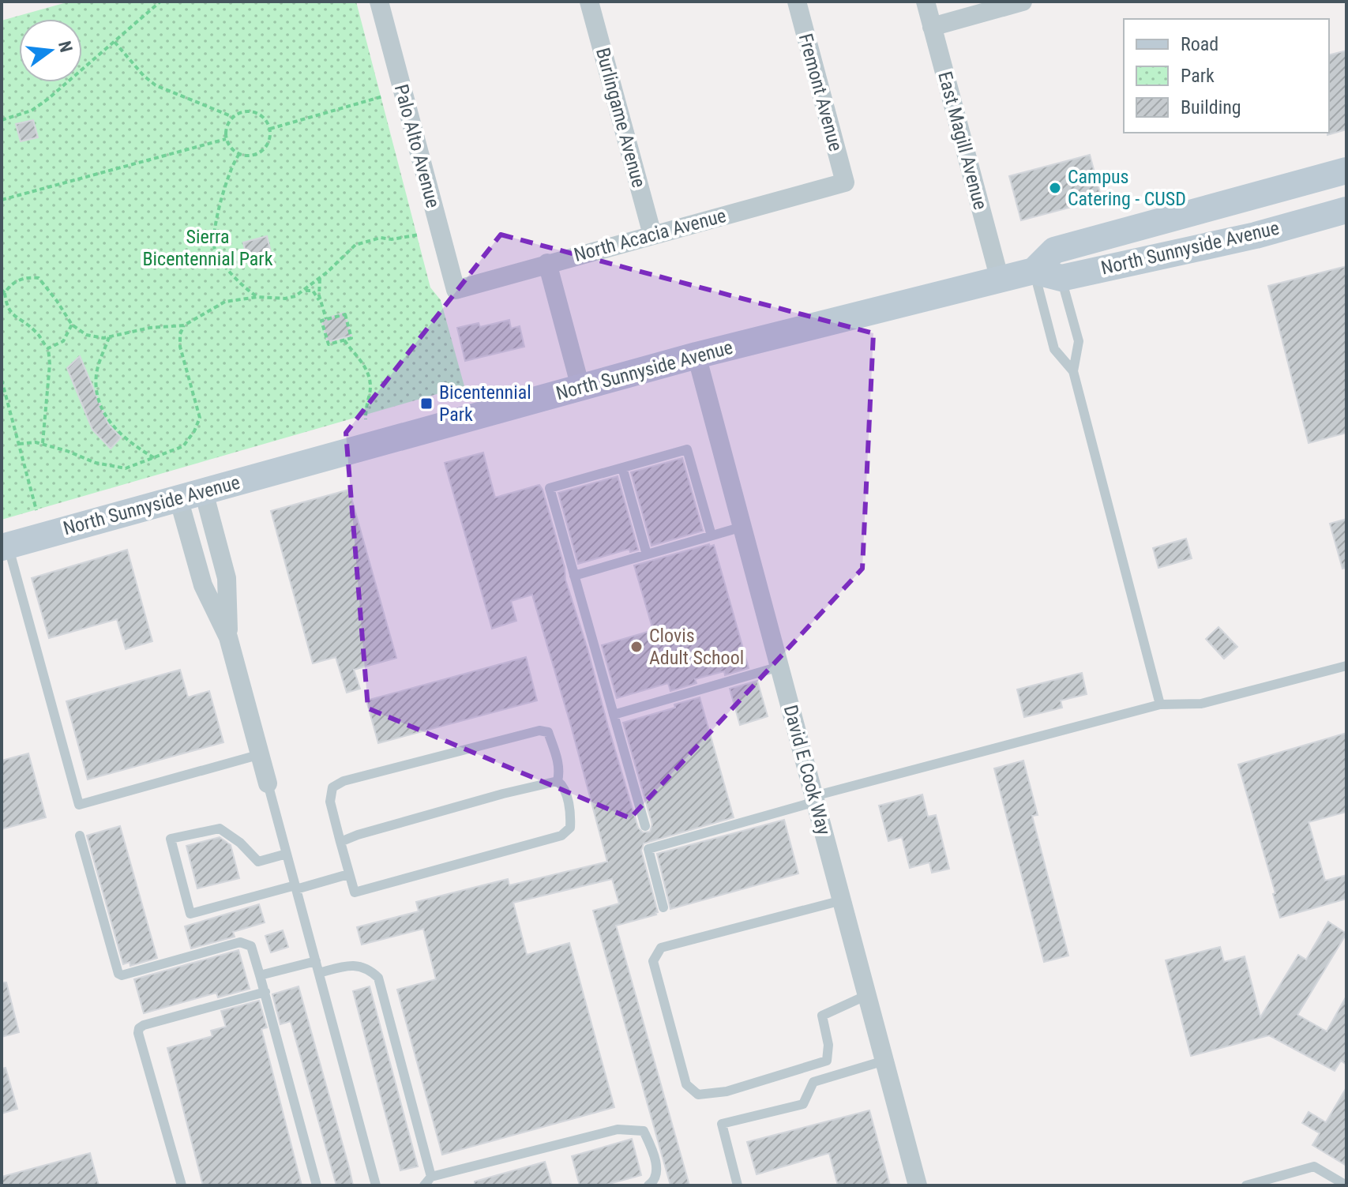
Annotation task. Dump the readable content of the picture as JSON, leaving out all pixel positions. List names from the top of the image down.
{
  "streets": {
    "main road": ["North Sunnyside Avenue"],
    "street": [
      "Fremont Avenue",
      "Burlingame Avenue",
      "East Magill Avenue",
      "Palo Alto Avenue",
      "North Acacia Avenue",
      "David E Cook Way"
    ]
  },
  "crossings": [
    ["Fremont Avenue", "North Acacia Avenue"],
    ["Burlingame Avenue", "North Acacia Avenue"],
    ["East Magill Avenue", "North Sunnyside Avenue"],
    ["Palo Alto Avenue", "North Acacia Avenue"],
    ["North Sunnyside Avenue", "David E Cook Way"]
  ],
  "parks": ["Sierra Bicentennial Park"],
  "places": {
    "other": ["Campus Catering - CUSD", "Clovis Adult School"],
    "transit": ["Bicentennial Park"]
  },
  "legend": ["Road", "Park", "Building"],
  "north": "right"
}
